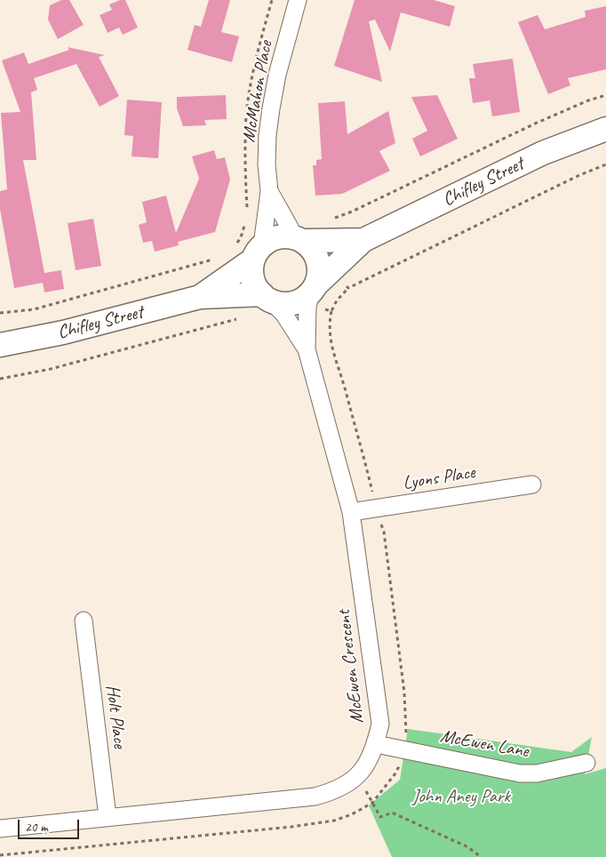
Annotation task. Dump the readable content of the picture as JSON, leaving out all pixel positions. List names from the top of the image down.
{
  "streets": {
    "street": [
      "McMahon Place",
      "Chifley Street",
      "Lyons Place",
      "McEwen Crescent",
      "Holt Place",
      "McEwen Lane"
    ]
  },
  "crossings": [
    ["McMahon Place", "Chifley Street"],
    ["McMahon Place", "McEwen Crescent"],
    ["Chifley Street", "McEwen Crescent"],
    ["Lyons Place", "McEwen Crescent"],
    ["McEwen Crescent", "Holt Place"],
    ["McEwen Crescent", "McEwen Lane"]
  ],
  "parks": ["John Aney Park"],
  "scale_bar": "20 m"
}
